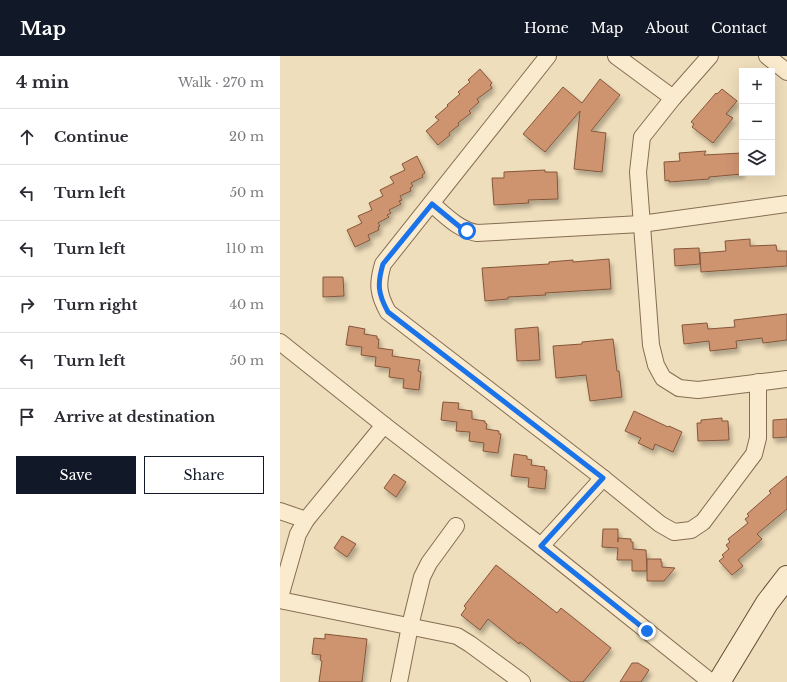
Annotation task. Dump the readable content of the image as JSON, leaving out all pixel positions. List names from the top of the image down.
{
  "page": {
    "header": "Map",
    "nav": [
      "Home",
      "Map",
      "About",
      "Contact"
    ],
    "heading": ["4 min", "Walk · 270 m"],
    "map_buttons": ["+", "−"],
    "list": [
      ["Continue", "20 m"],
      ["Turn left", "50 m"],
      ["Turn left", "110 m"],
      ["Turn right", "40 m"],
      ["Turn left", "50 m"],
      "Arrive at destination"
    ],
    "buttons": ["Save", "Share"]
  }
}
